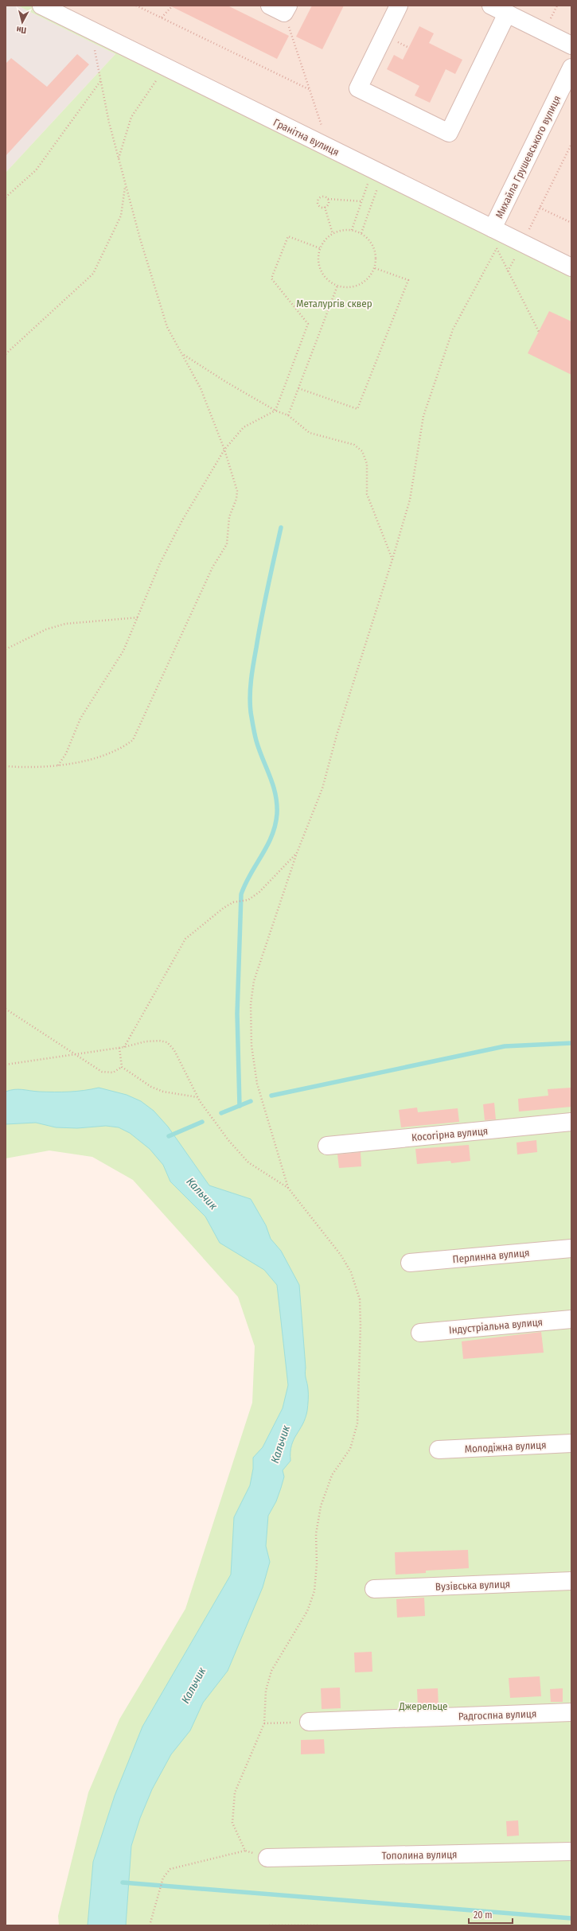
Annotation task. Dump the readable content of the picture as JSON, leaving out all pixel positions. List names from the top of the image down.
{
  "streets": {
    "street": [
      "Гранітна вулиця",
      "Михайла Грушевського вулиця",
      "Косогірна вулиця",
      "Перлинна вулиця",
      "Індустріальна вулиця",
      "Молодіжна вулиця",
      "Вузівська вулиця",
      "Радгоспна вулиця",
      "Тополина вулиця"
    ]
  },
  "crossings": [
    ["Гранітна вулиця", "Михайла Грушевського вулиця"]
  ],
  "water": ["Кальчик"],
  "parks": ["Металургів сквер", "Джерельце"],
  "scale_bar": "20 m",
  "north": "bottom"
}
